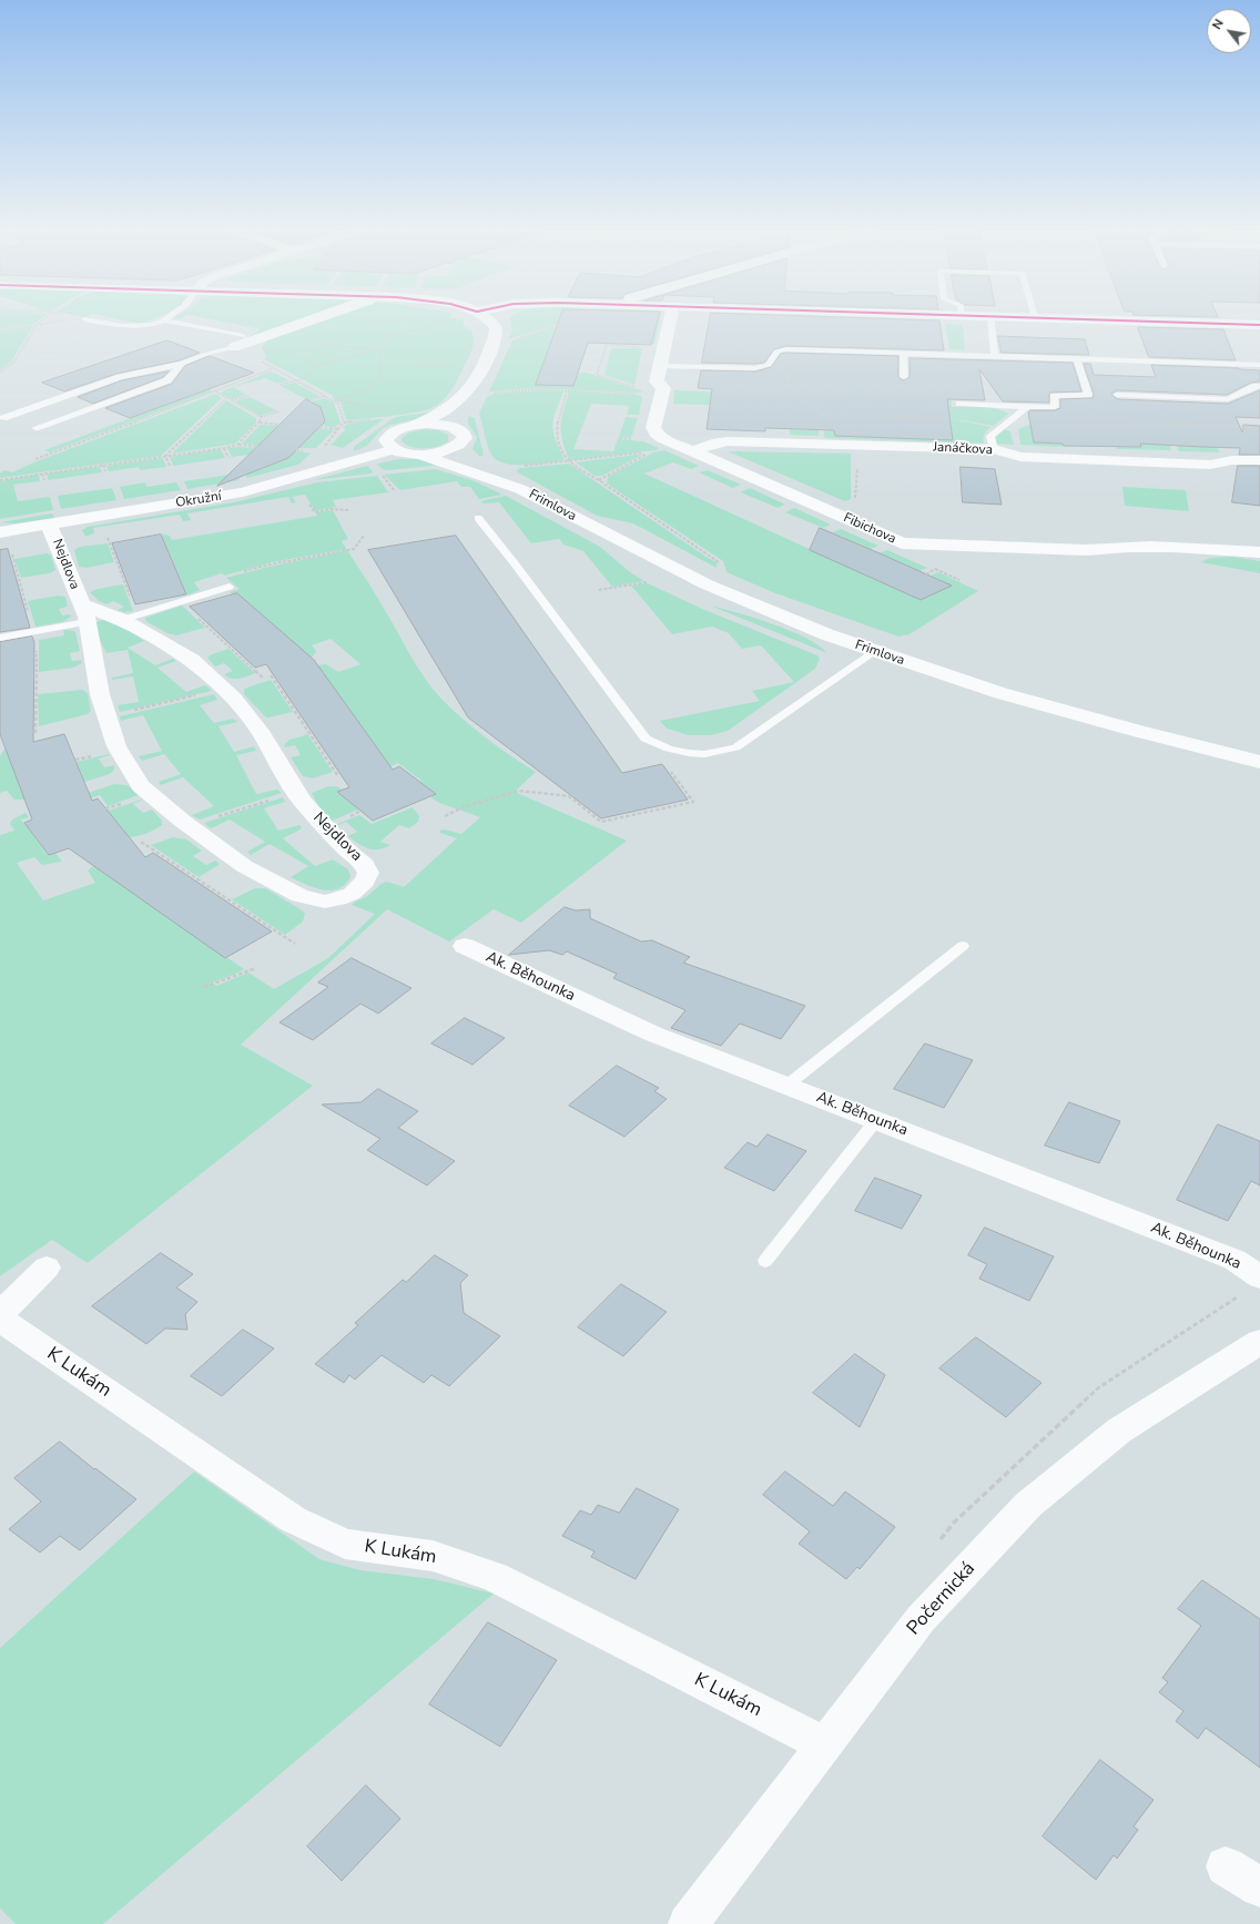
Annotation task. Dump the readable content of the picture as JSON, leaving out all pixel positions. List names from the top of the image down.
{
  "streets": {
    "street": [
      "Janáčkova",
      "Okružní",
      "Frimlova",
      "Fibichova",
      "Nejdlova",
      "Ak. Běhounka",
      "K Lukám",
      "Počernická"
    ]
  },
  "crossings": [
    ["Janáčkova", "Fibichova"],
    ["Okružní", "Frimlova"],
    ["Okružní", "Nejdlova"],
    ["K Lukám", "Počernická"]
  ],
  "north": "top left"
}
